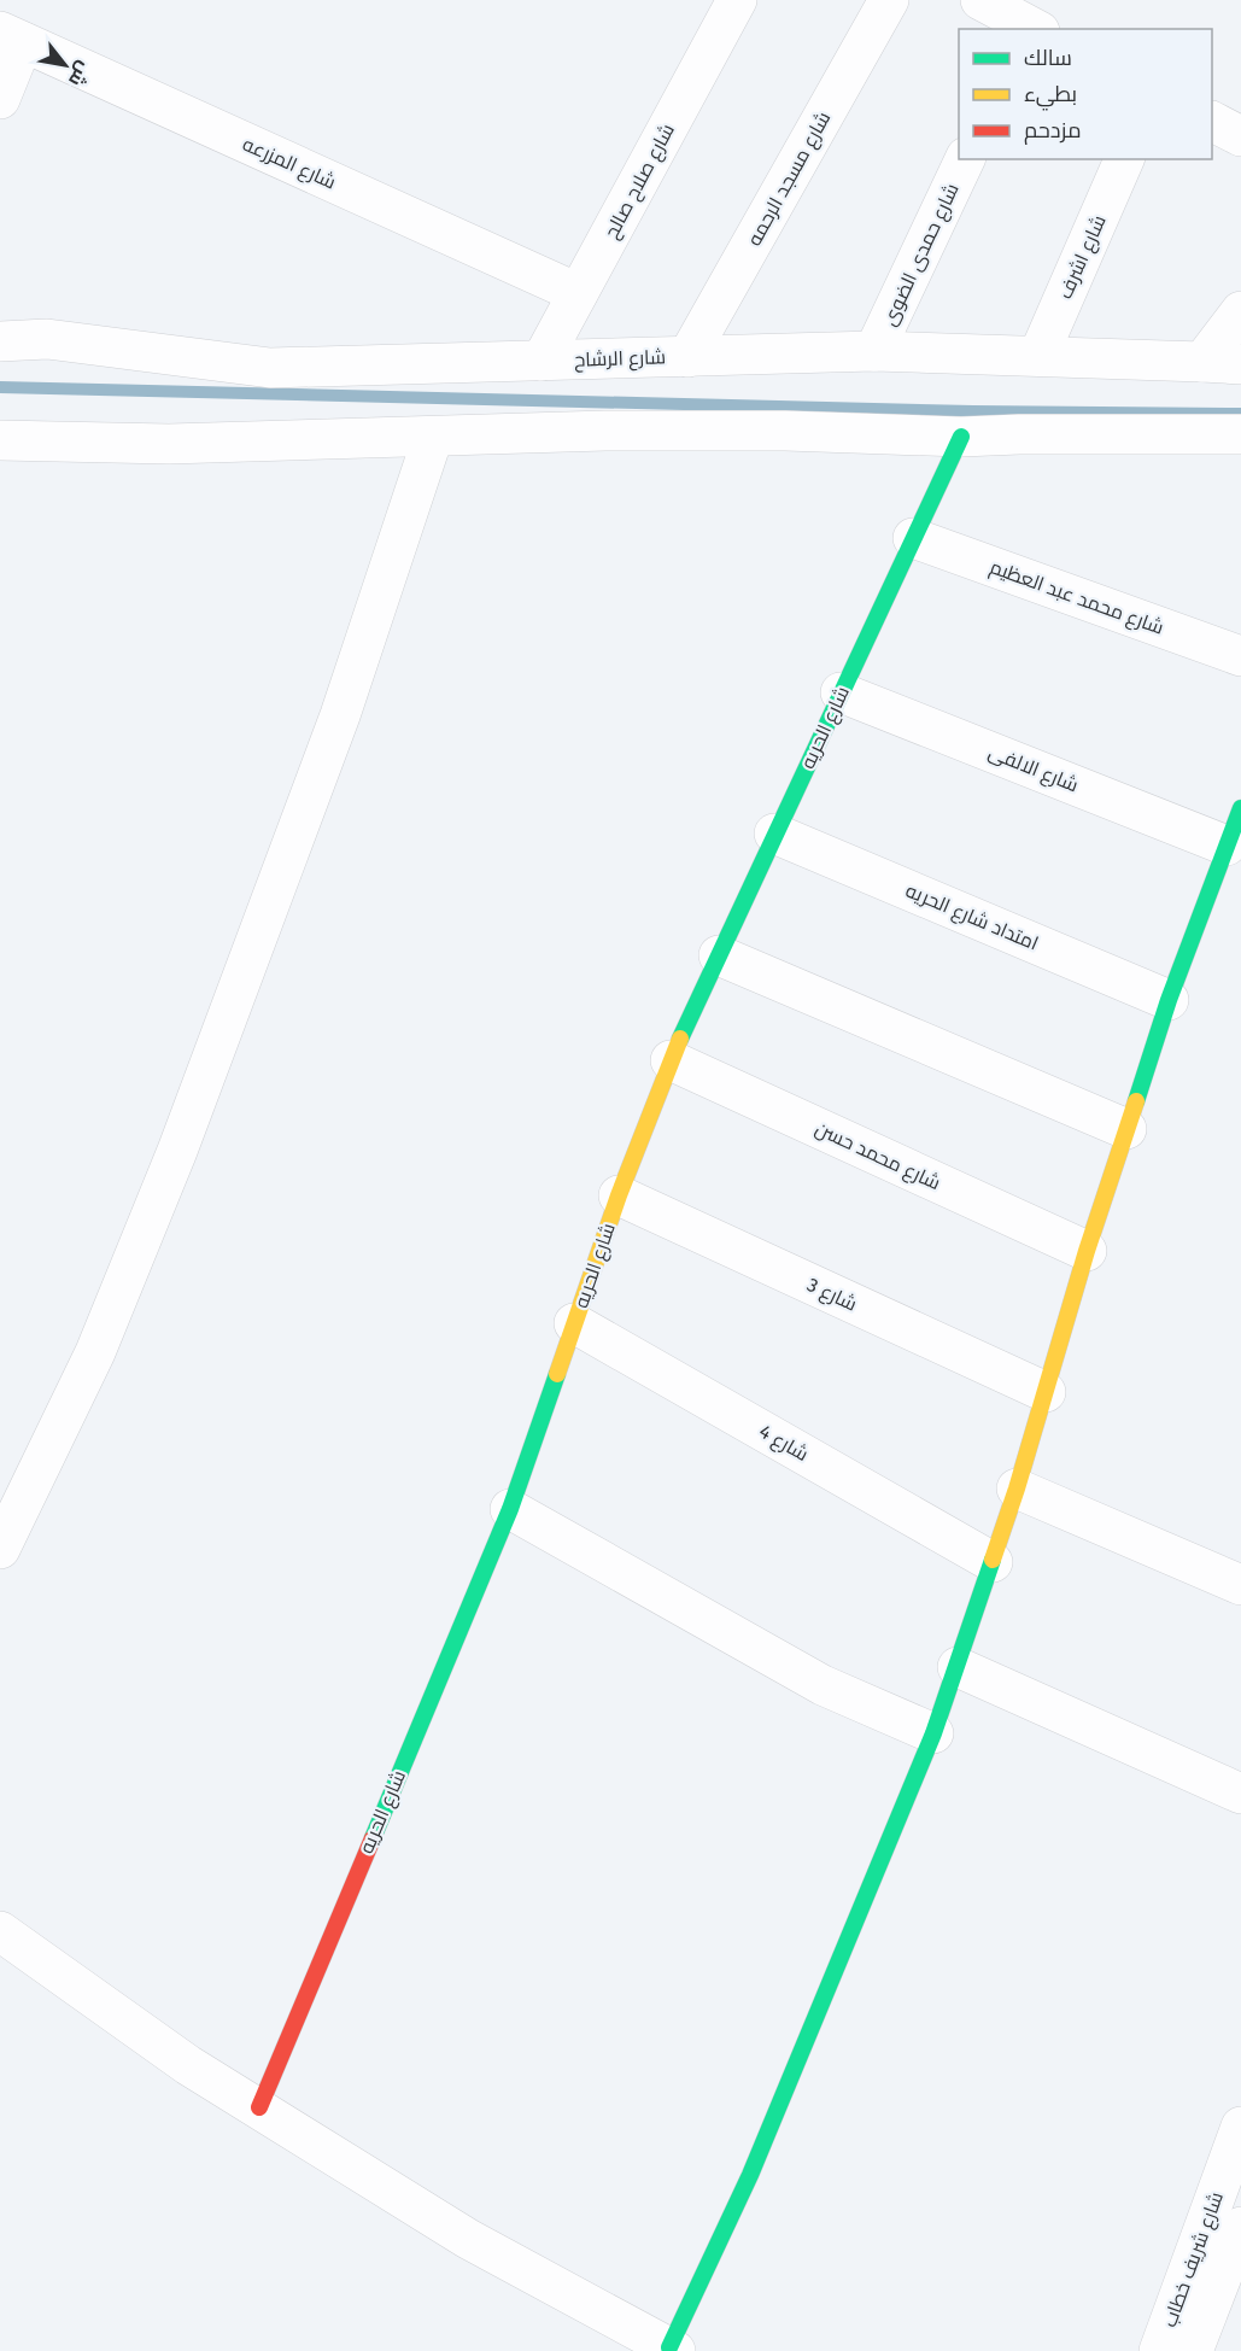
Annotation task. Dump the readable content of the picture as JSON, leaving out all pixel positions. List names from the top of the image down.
{
  "streets": {
    "street": [
      "شارع المزرعه",
      "شارع مسجد الرحمه",
      "شارع صلاح صالح",
      "شارع حمدى الضوى",
      "شارع اشرف",
      "شارع الرشاح",
      "شارع محمد عبد العظيم",
      "شارع الحريه",
      "شارع الالفى",
      "امتداد شارع الحريه",
      "شارع محمد حسن",
      "شارع 3",
      "شارع 4",
      "شارع شريف خطاب"
    ]
  },
  "crossings": [
    ["شارع المزرعه", "شارع صلاح صالح"],
    ["شارع مسجد الرحمه", "شارع الرشاح"],
    ["شارع صلاح صالح", "شارع الرشاح"],
    ["شارع حمدى الضوى", "شارع الرشاح"],
    ["شارع اشرف", "شارع الرشاح"],
    ["شارع محمد عبد العظيم", "شارع الحريه"],
    ["شارع الحريه", "شارع الالفى"],
    ["شارع الحريه", "امتداد شارع الحريه"],
    ["شارع الحريه", "شارع محمد حسن"],
    ["شارع الحريه", "شارع 3"],
    ["شارع الحريه", "شارع 4"]
  ],
  "legend": ["سالك", "بطيء", "مزدحم"],
  "north": "bottom right"
}
